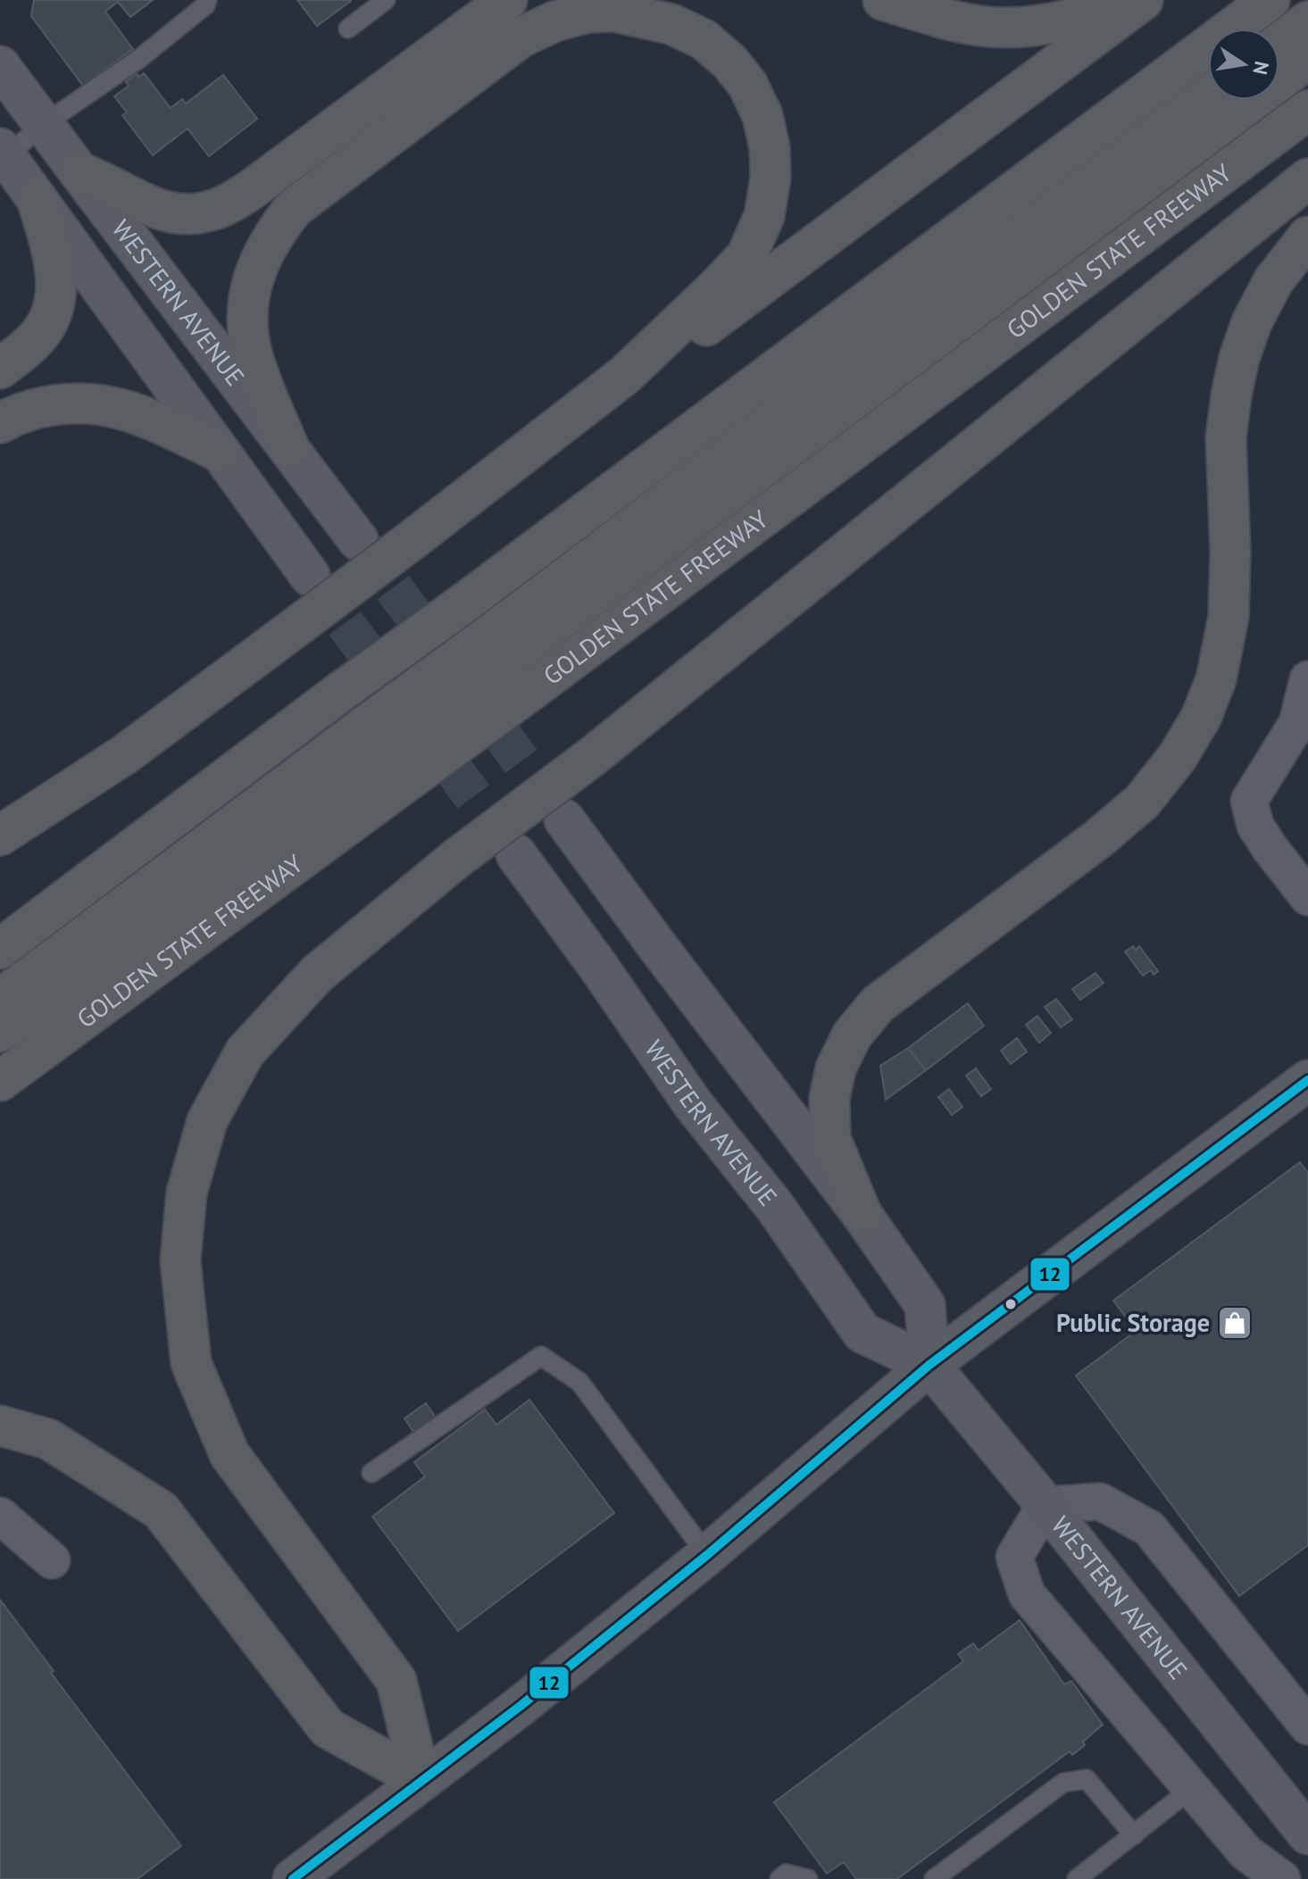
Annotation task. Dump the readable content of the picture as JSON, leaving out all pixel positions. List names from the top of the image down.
{
  "streets": {
    "highway": ["GOLDEN STATE FREEWAY"],
    "main road": ["WESTERN AVENUE"]
  },
  "places": {
    "shop": ["Public Storage"]
  },
  "lines": ["transit line 12"],
  "north": "right"
}
